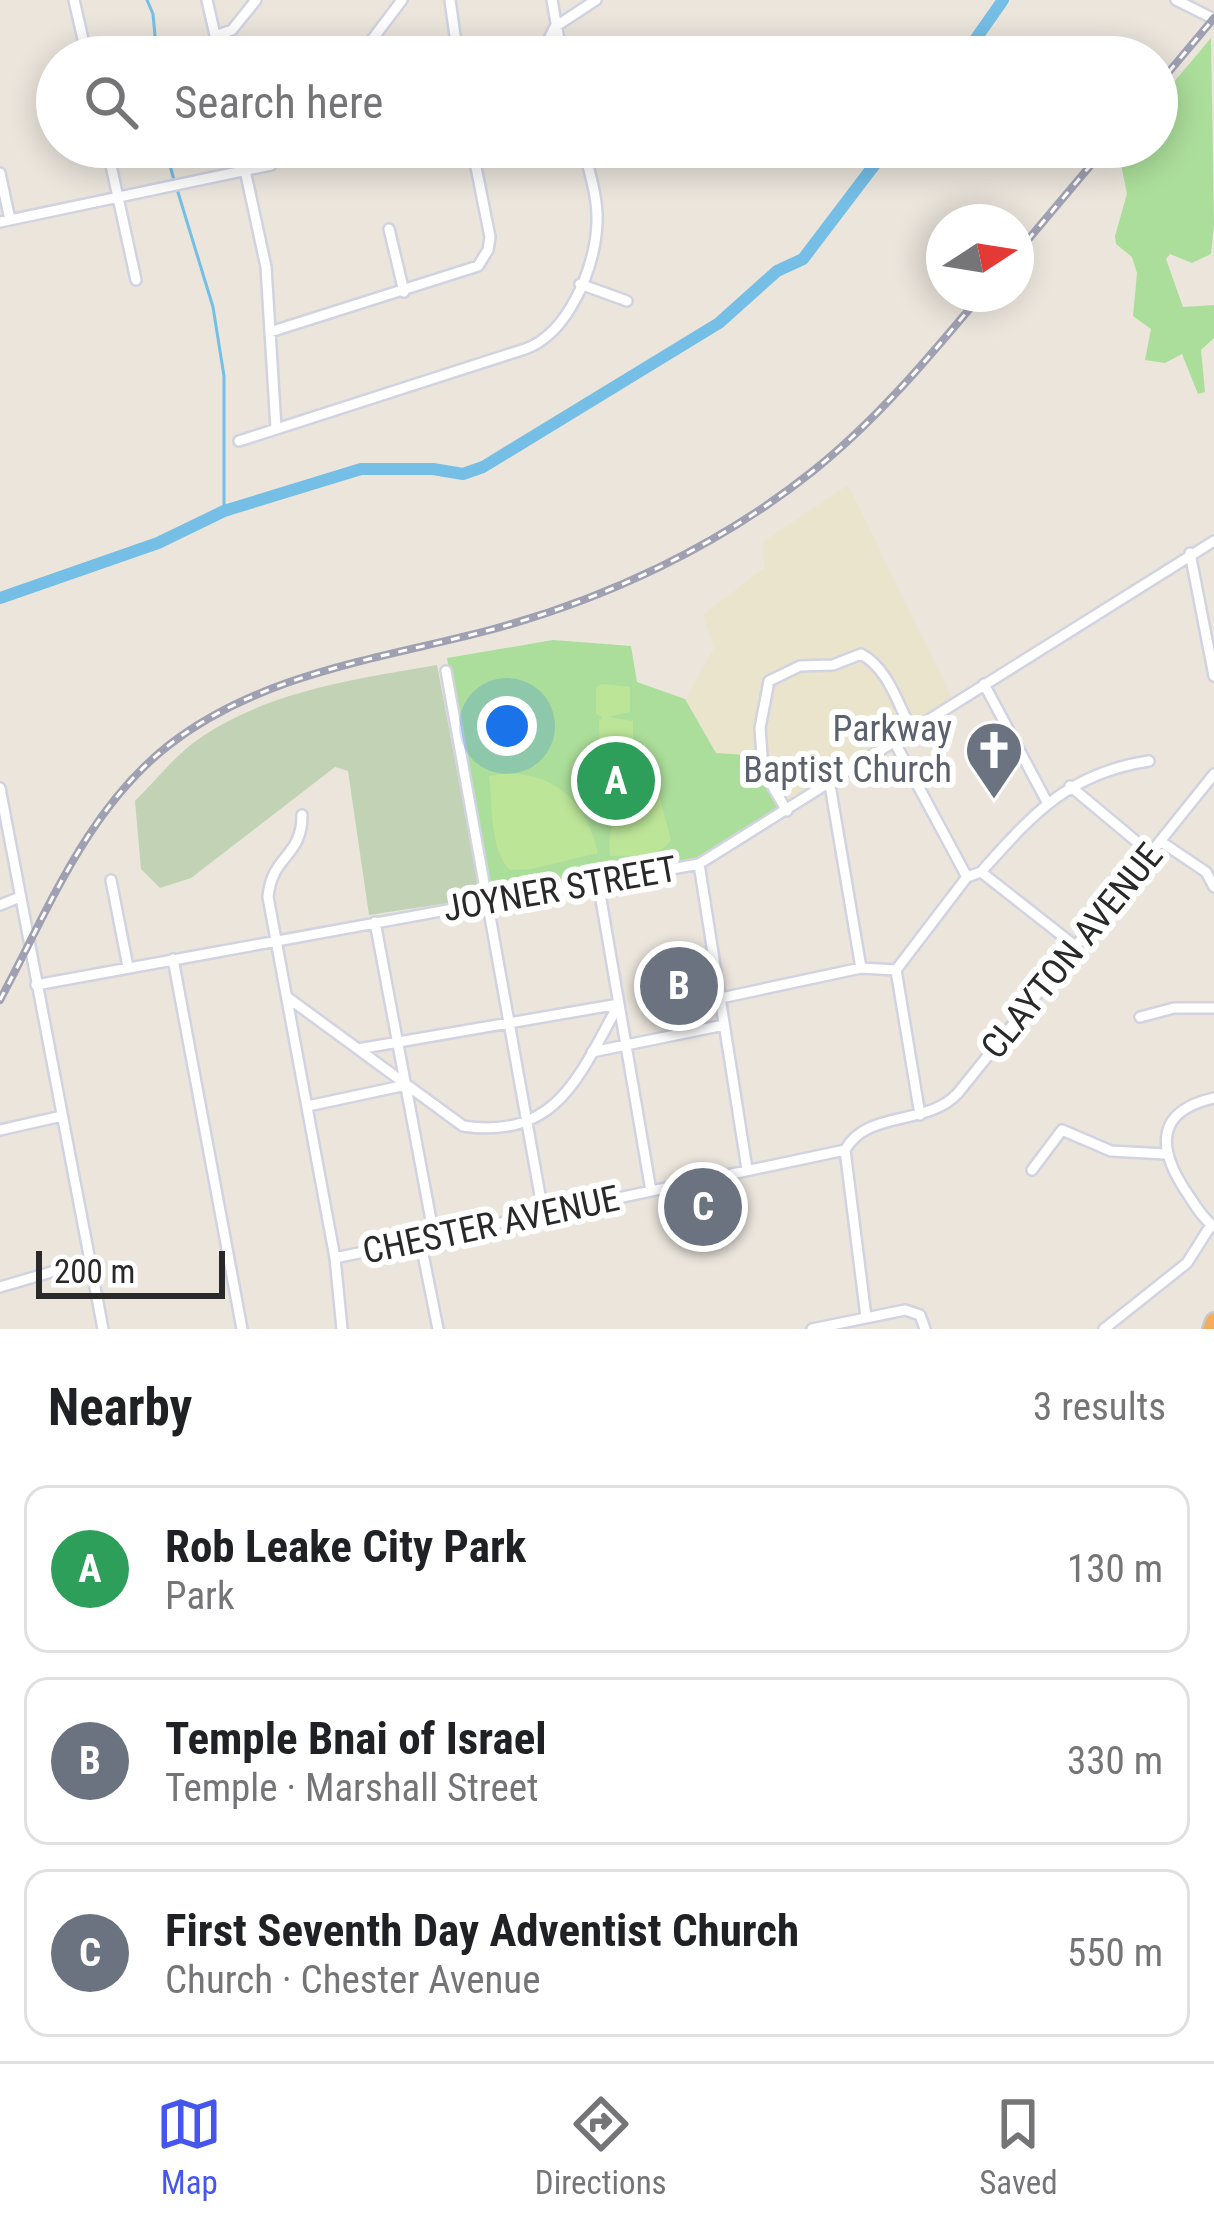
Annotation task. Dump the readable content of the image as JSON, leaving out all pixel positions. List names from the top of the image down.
{
  "streets": {
    "street": ["JOYNER STREET", "CLAYTON AVENUE", "CHESTER AVENUE"]
  },
  "crossings": [
    ["CLAYTON AVENUE", "CHESTER AVENUE"]
  ],
  "places": {
    "church": ["Parkway Baptist Church"]
  },
  "scale_bar": "200 m",
  "north": "right",
  "page": {
    "search": "Search here",
    "pins": ["A", "B", "C"],
    "scale": "200 m",
    "heading": ["Nearby", "3 results"],
    "list": [
      {
        "mark": "A",
        "name": "Rob Leake City Park",
        "note": "Park",
        "value": "130 m"
      },
      {
        "mark": "B",
        "name": "Temple Bnai of Israel",
        "note": "Temple · Marshall Street",
        "value": "330 m"
      },
      {
        "mark": "C",
        "name": "First Seventh Day Adventist Church",
        "note": "Church · Chester Avenue",
        "value": "550 m"
      }
    ],
    "nav": ["Map", "Directions", "Saved"]
  }
}
